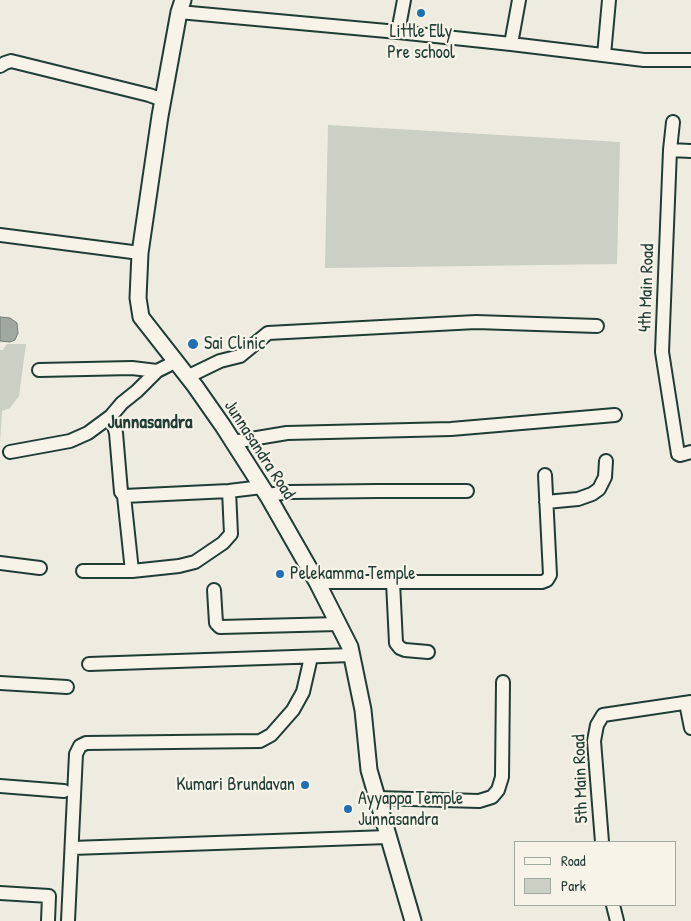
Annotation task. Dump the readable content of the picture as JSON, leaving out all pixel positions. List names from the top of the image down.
{
  "streets": {
    "street": ["4th Main Road", "Junnasandra Road", "5th Main Road"]
  },
  "districts": ["Junnasandra"],
  "places": [
    "Little Elly Pre school",
    "Sai Clinic",
    "Pelekamma Temple",
    "Kumari Brundavan",
    "Ayyappa Temple Junnasandra"
  ],
  "legend": ["Road", "Park"]
}
